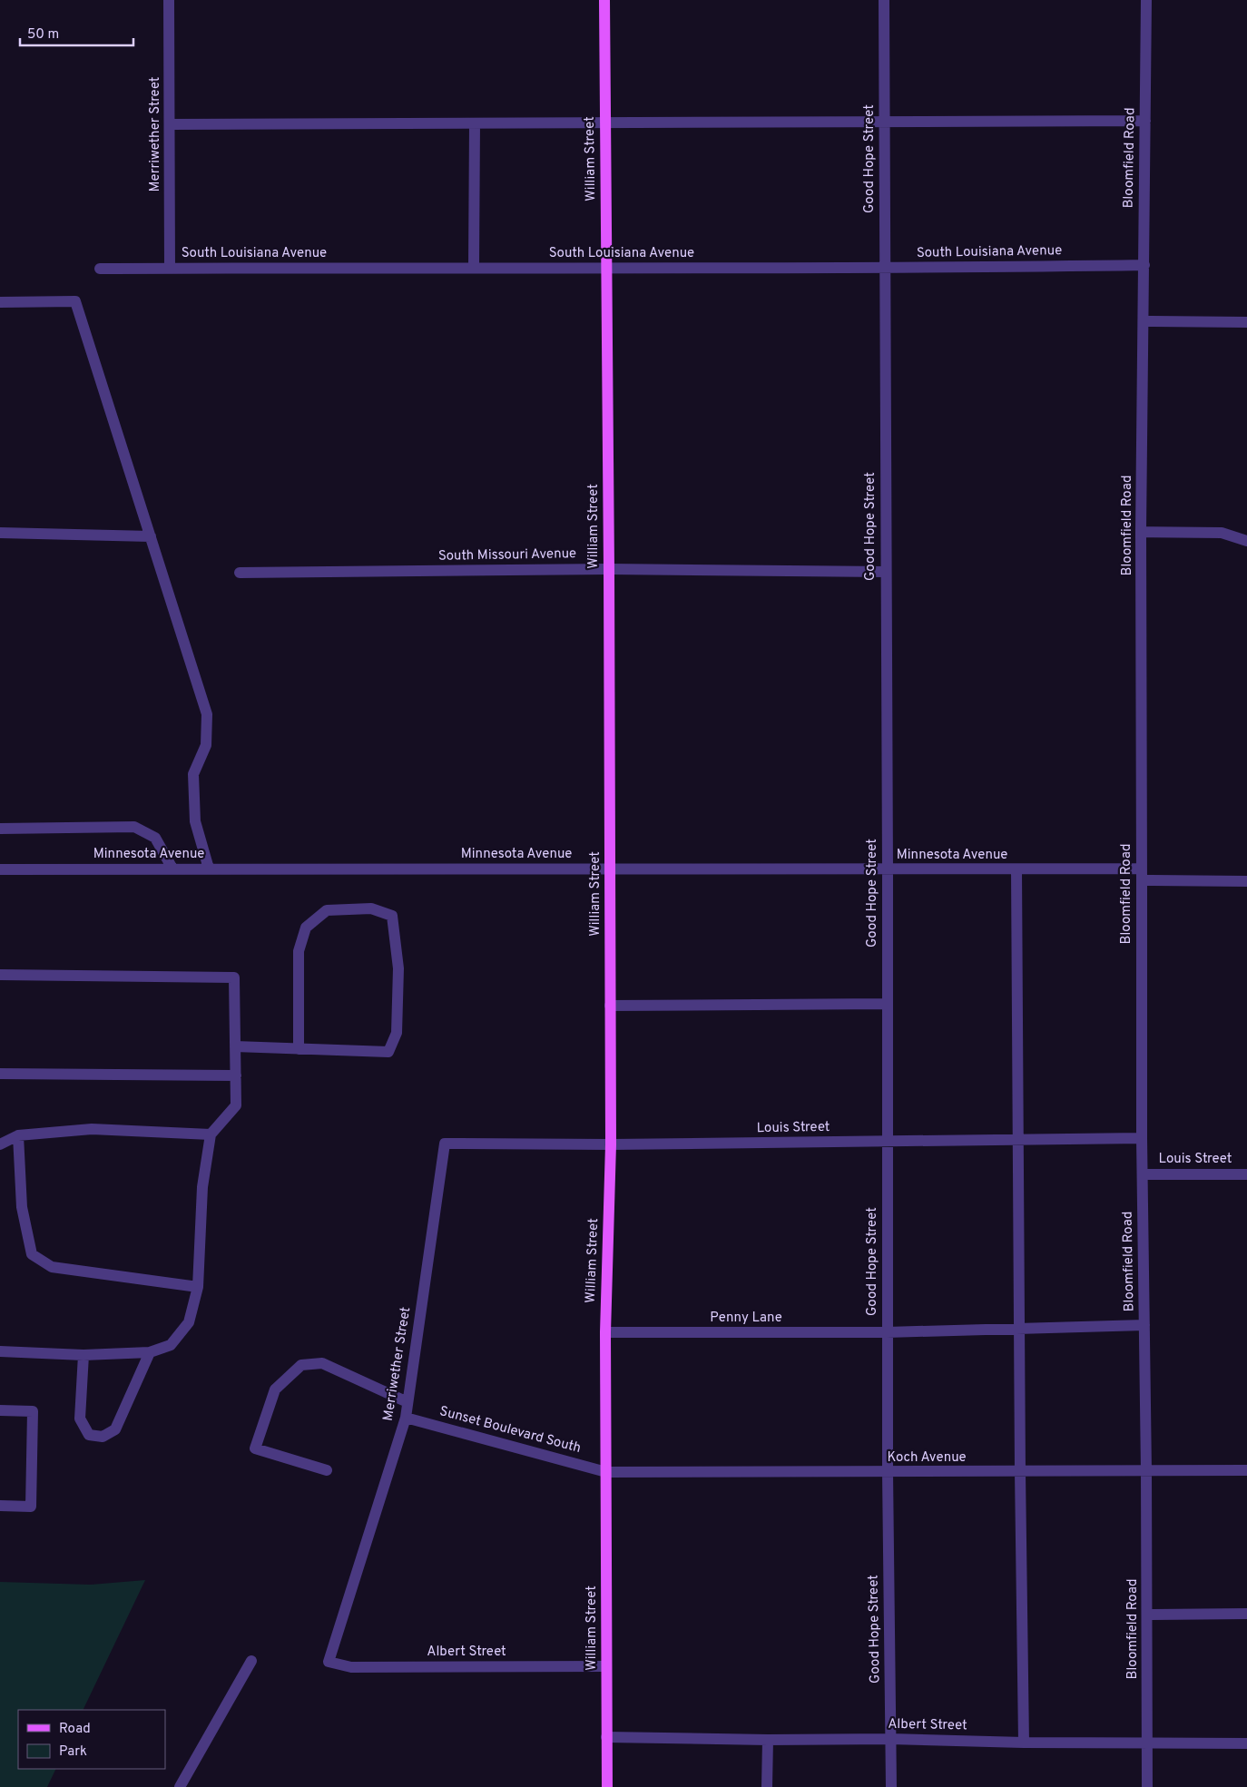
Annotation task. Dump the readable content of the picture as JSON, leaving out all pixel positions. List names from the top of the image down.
{
  "streets": {
    "main road": ["William Street"],
    "street": [
      "Merriwether Street",
      "Bloomfield Road",
      "Good Hope Street",
      "South Louisiana Avenue",
      "South Missouri Avenue",
      "Minnesota Avenue",
      "Louis Street",
      "Penny Lane",
      "Sunset Boulevard South",
      "Koch Avenue",
      "Albert Street"
    ]
  },
  "crossings": [
    ["Merriwether Street", "South Louisiana Avenue"],
    ["Merriwether Street", "Louis Street"],
    ["Merriwether Street", "Sunset Boulevard South"],
    ["Merriwether Street", "Albert Street"],
    ["Bloomfield Road", "South Louisiana Avenue"],
    ["Bloomfield Road", "Minnesota Avenue"],
    ["Bloomfield Road", "Louis Street"],
    ["Bloomfield Road", "Penny Lane"],
    ["Bloomfield Road", "Koch Avenue"],
    ["Bloomfield Road", "Albert Street"],
    ["William Street", "South Louisiana Avenue"],
    ["William Street", "South Missouri Avenue"],
    ["William Street", "Minnesota Avenue"],
    ["William Street", "Louis Street"],
    ["William Street", "Penny Lane"],
    ["William Street", "Sunset Boulevard South"],
    ["William Street", "Koch Avenue"],
    ["William Street", "Albert Street"],
    ["Good Hope Street", "South Louisiana Avenue"],
    ["Good Hope Street", "South Missouri Avenue"],
    ["Good Hope Street", "Minnesota Avenue"],
    ["Good Hope Street", "Louis Street"],
    ["Good Hope Street", "Penny Lane"],
    ["Good Hope Street", "Koch Avenue"],
    ["Good Hope Street", "Albert Street"],
    ["Sunset Boulevard South", "Koch Avenue"]
  ],
  "legend": ["Road", "Park"],
  "scale_bar": "50 m"
}
